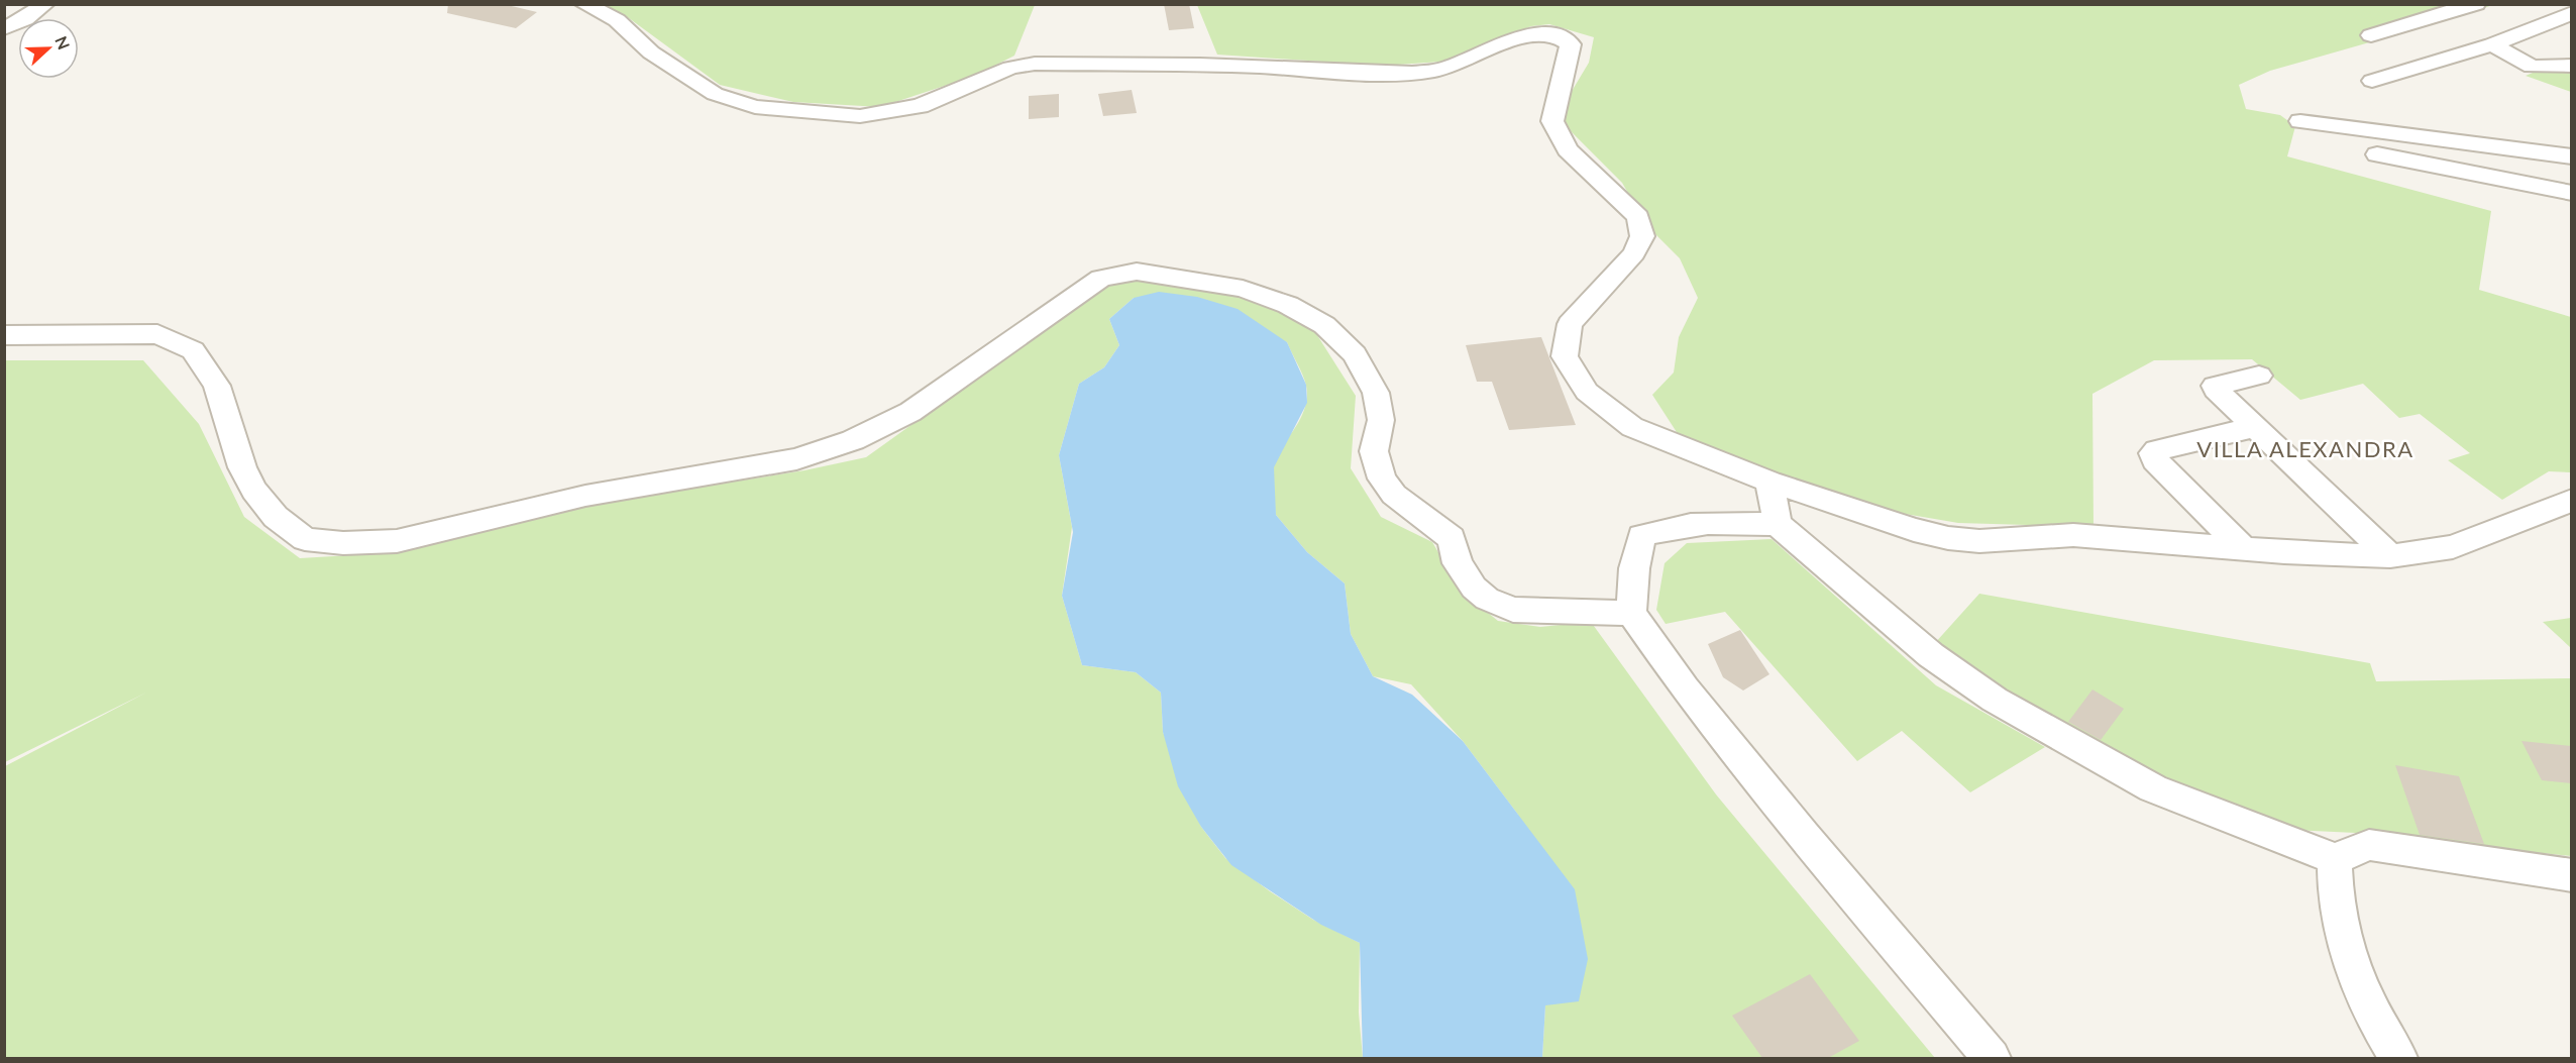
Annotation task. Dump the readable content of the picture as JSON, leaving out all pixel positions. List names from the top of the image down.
{
  "districts": ["VILLA ALEXANDRA"],
  "north": "right"
}
